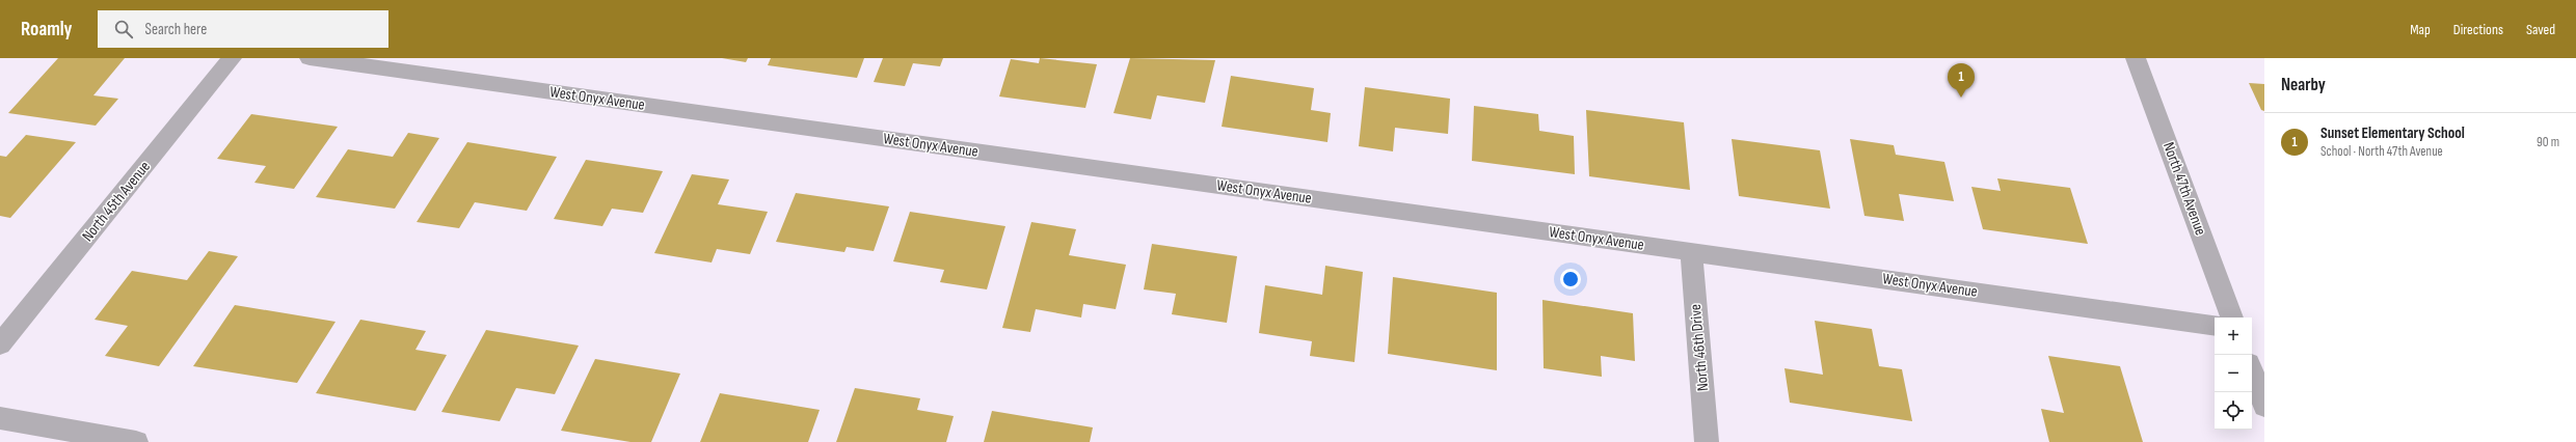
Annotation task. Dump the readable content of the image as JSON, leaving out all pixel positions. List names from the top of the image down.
{
  "streets": {
    "street": [
      "West Onyx Avenue",
      "North 47th Avenue",
      "North 45th Avenue",
      "North 46th Drive"
    ]
  },
  "crossings": [
    ["West Onyx Avenue", "North 46th Drive"]
  ],
  "page": {
    "header": "Roamly",
    "search": "Search here",
    "nav": ["Map", "Directions", "Saved"],
    "heading": "Nearby",
    "pins": "1",
    "list": [
      {
        "mark": "1",
        "name": "Sunset Elementary School",
        "note": "School · North 47th Avenue",
        "value": "90 m"
      }
    ],
    "map_buttons": ["+", "−"]
  }
}
